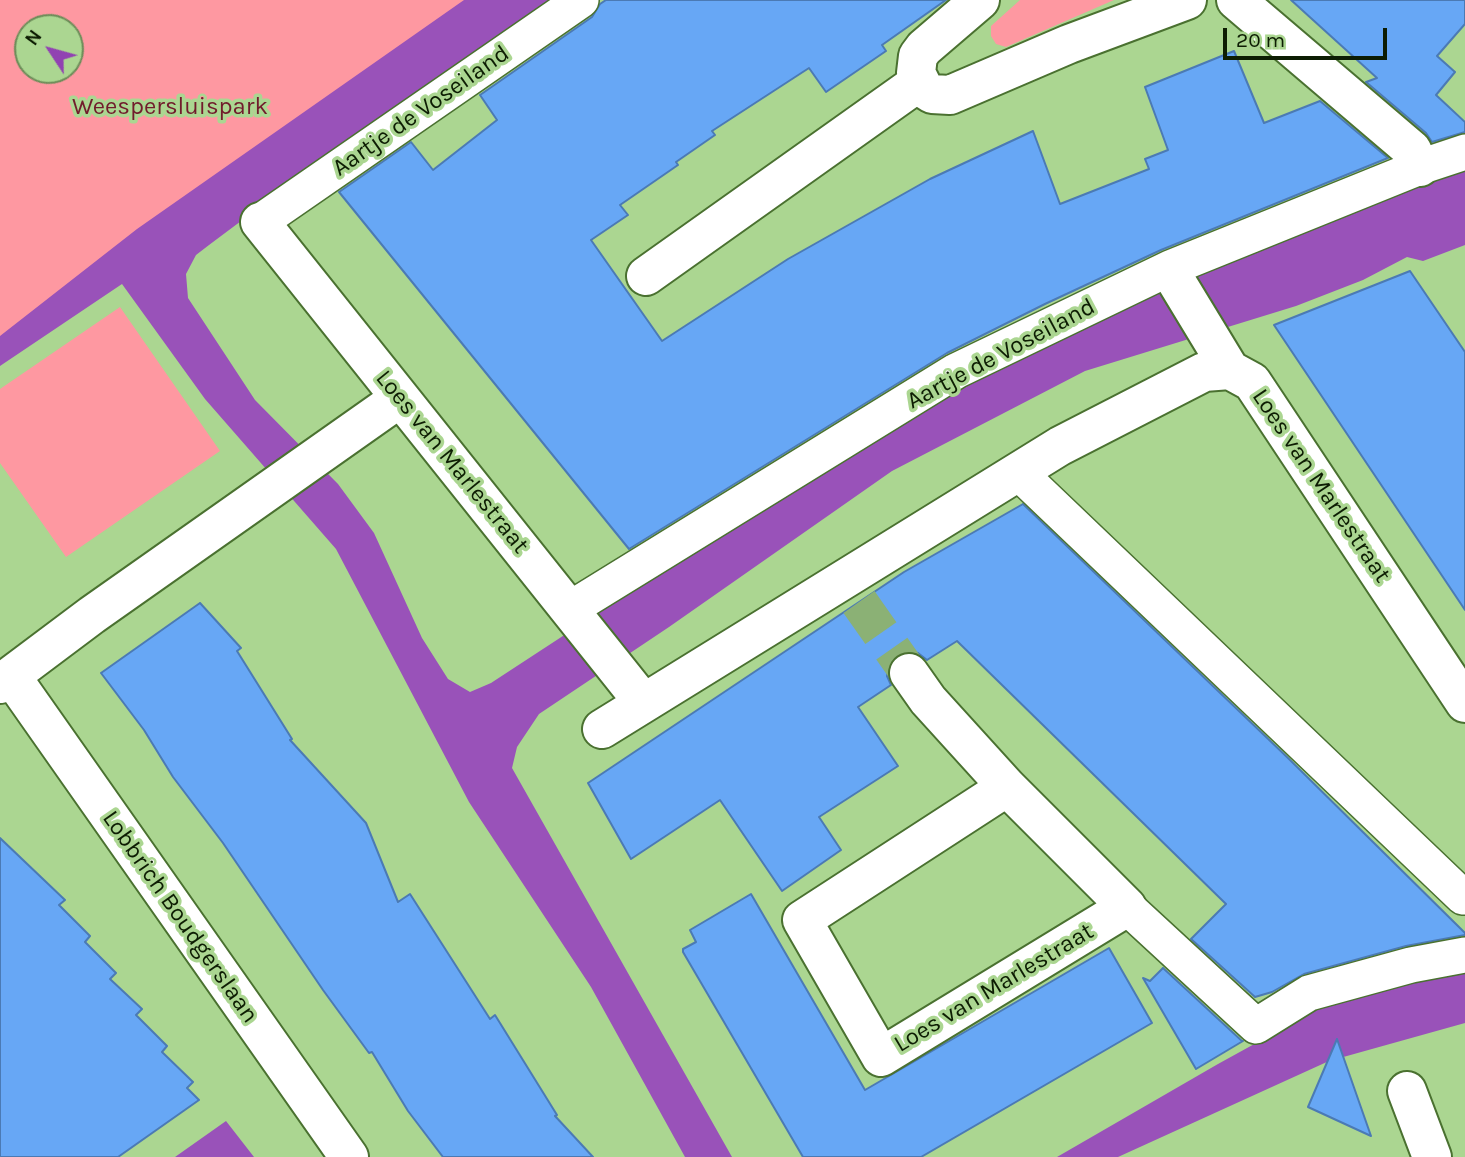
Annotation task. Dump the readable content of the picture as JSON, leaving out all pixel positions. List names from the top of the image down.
{
  "streets": {
    "street": ["Aartje de Voseiland", "Loes van Marlestraat", "Lobbrich Boudgerslaan"]
  },
  "crossings": [
    ["Aartje de Voseiland", "Loes van Marlestraat"],
    ["Loes van Marlestraat", "Lobbrich Boudgerslaan"]
  ],
  "parks": ["Weespersluispark"],
  "scale_bar": "20 m",
  "north": "top left"
}
